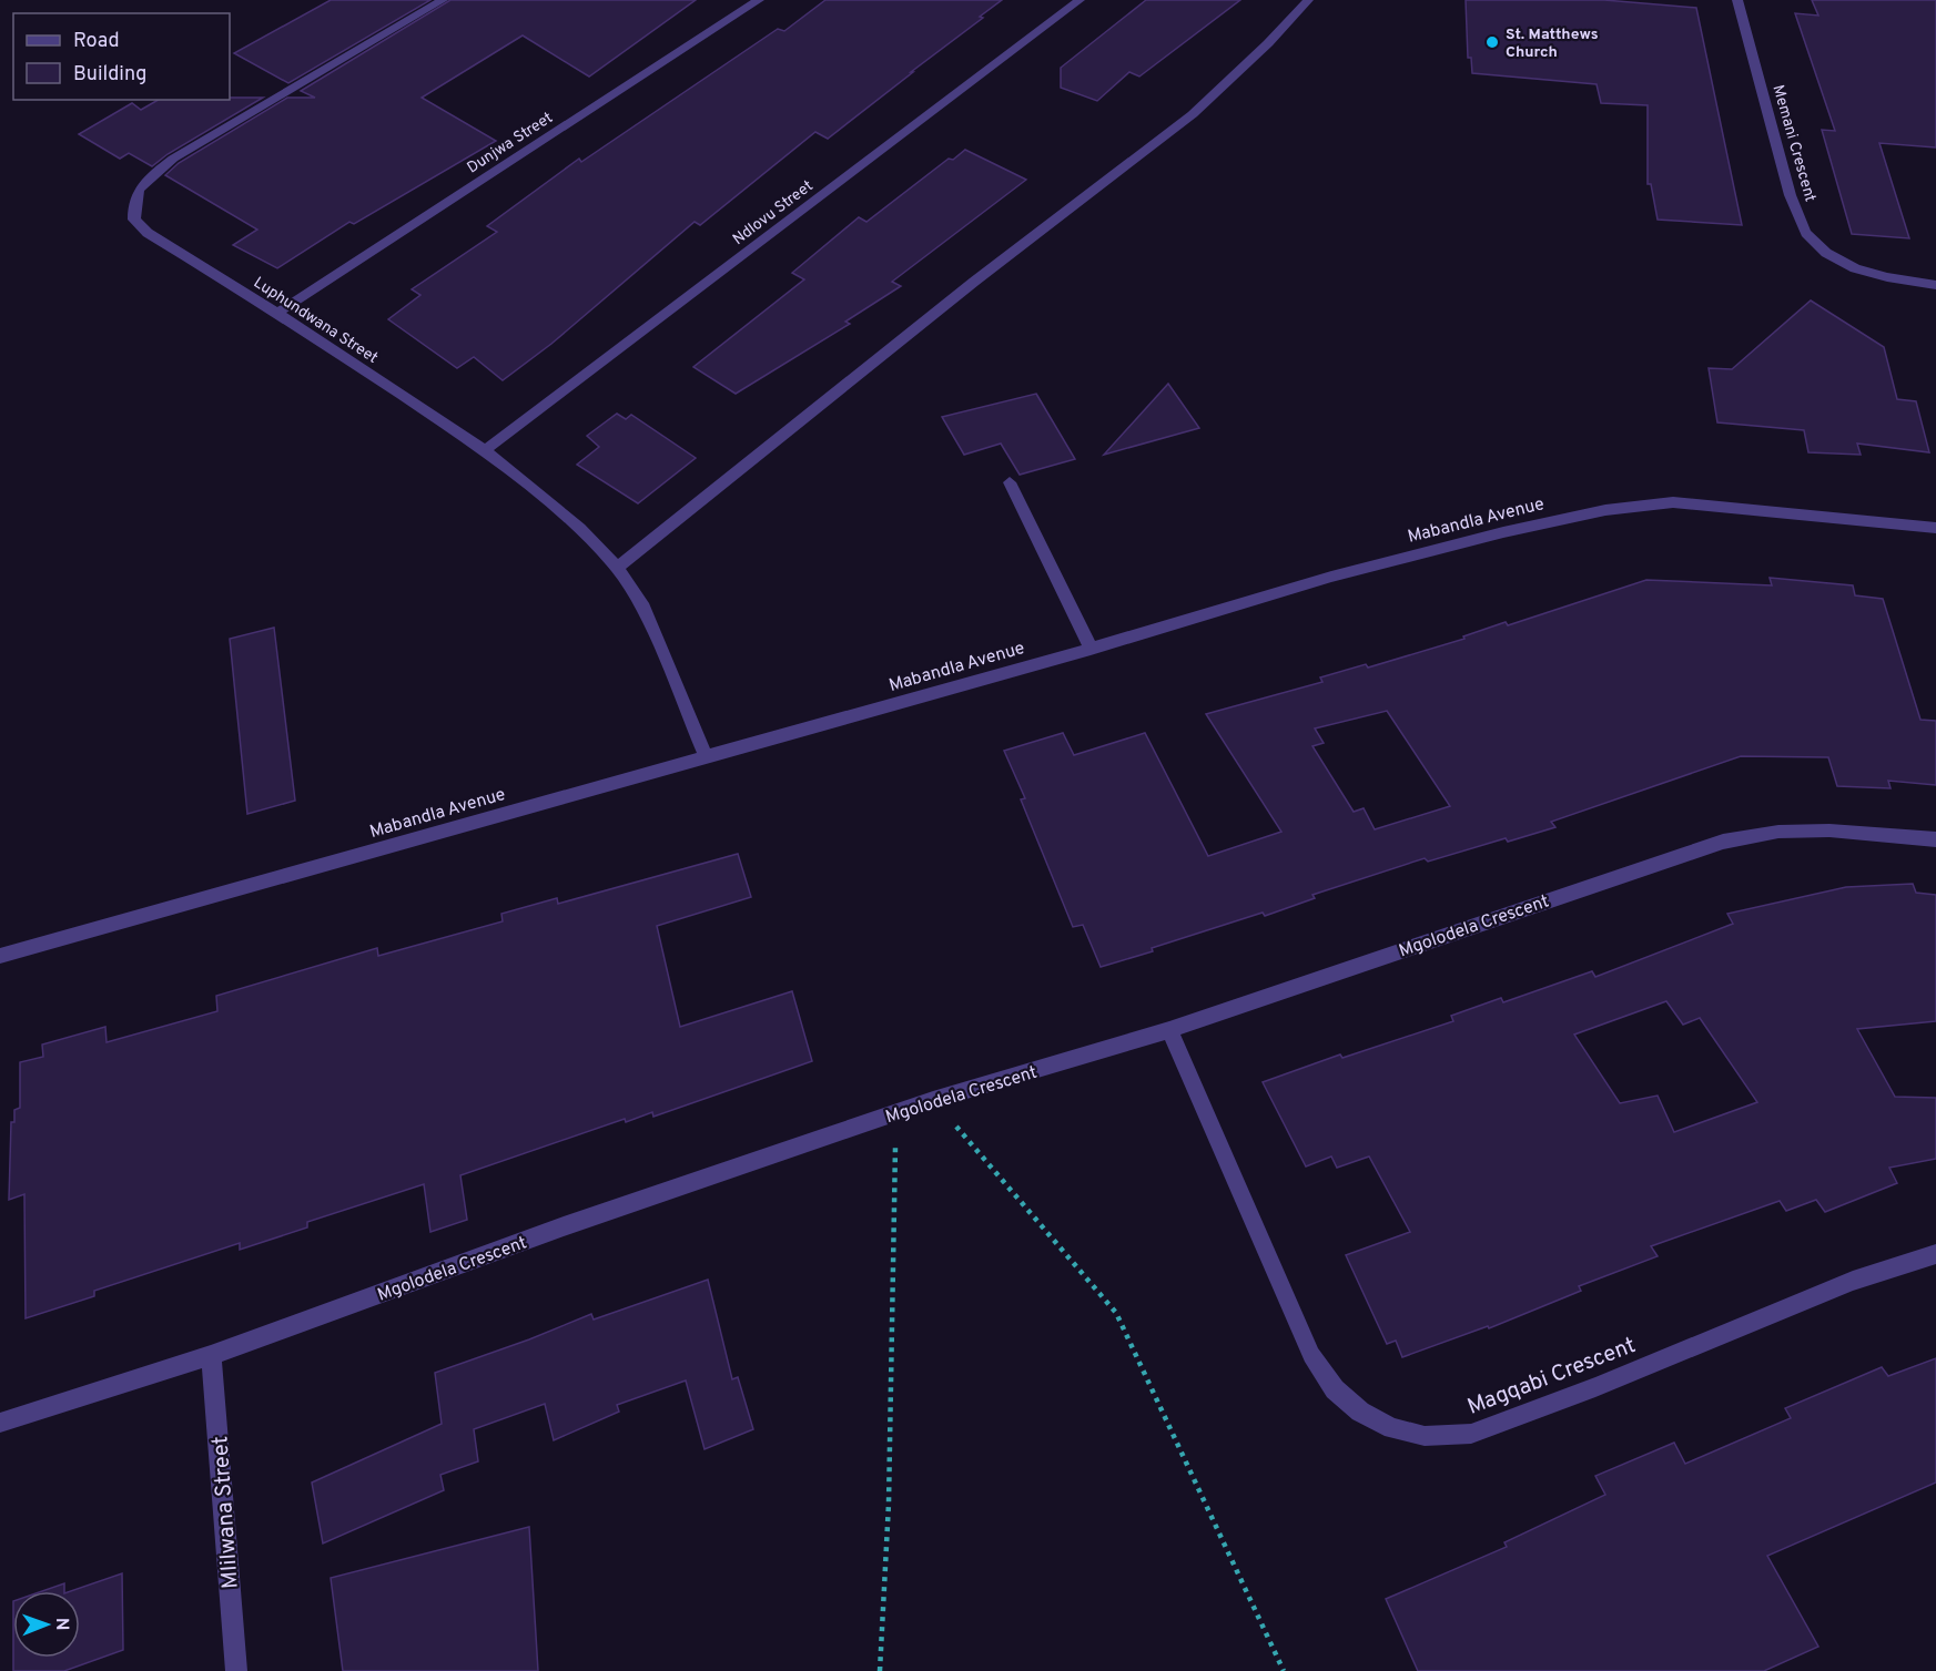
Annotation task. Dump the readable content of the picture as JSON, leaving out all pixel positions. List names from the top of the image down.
{
  "streets": {
    "street": [
      "Dunjwa Street",
      "Memani Crescent",
      "Ndlovu Street",
      "Luphundwana Street",
      "Mabandla Avenue",
      "Mgolodela Crescent",
      "Magqabi Crescent",
      "Mlilwana Street"
    ]
  },
  "crossings": [
    ["Dunjwa Street", "Luphundwana Street"],
    ["Ndlovu Street", "Luphundwana Street"],
    ["Luphundwana Street", "Mabandla Avenue"],
    ["Mgolodela Crescent", "Magqabi Crescent"],
    ["Mgolodela Crescent", "Mlilwana Street"]
  ],
  "places": ["St. Matthews Church"],
  "legend": ["Road", "Building"],
  "north": "right"
}
